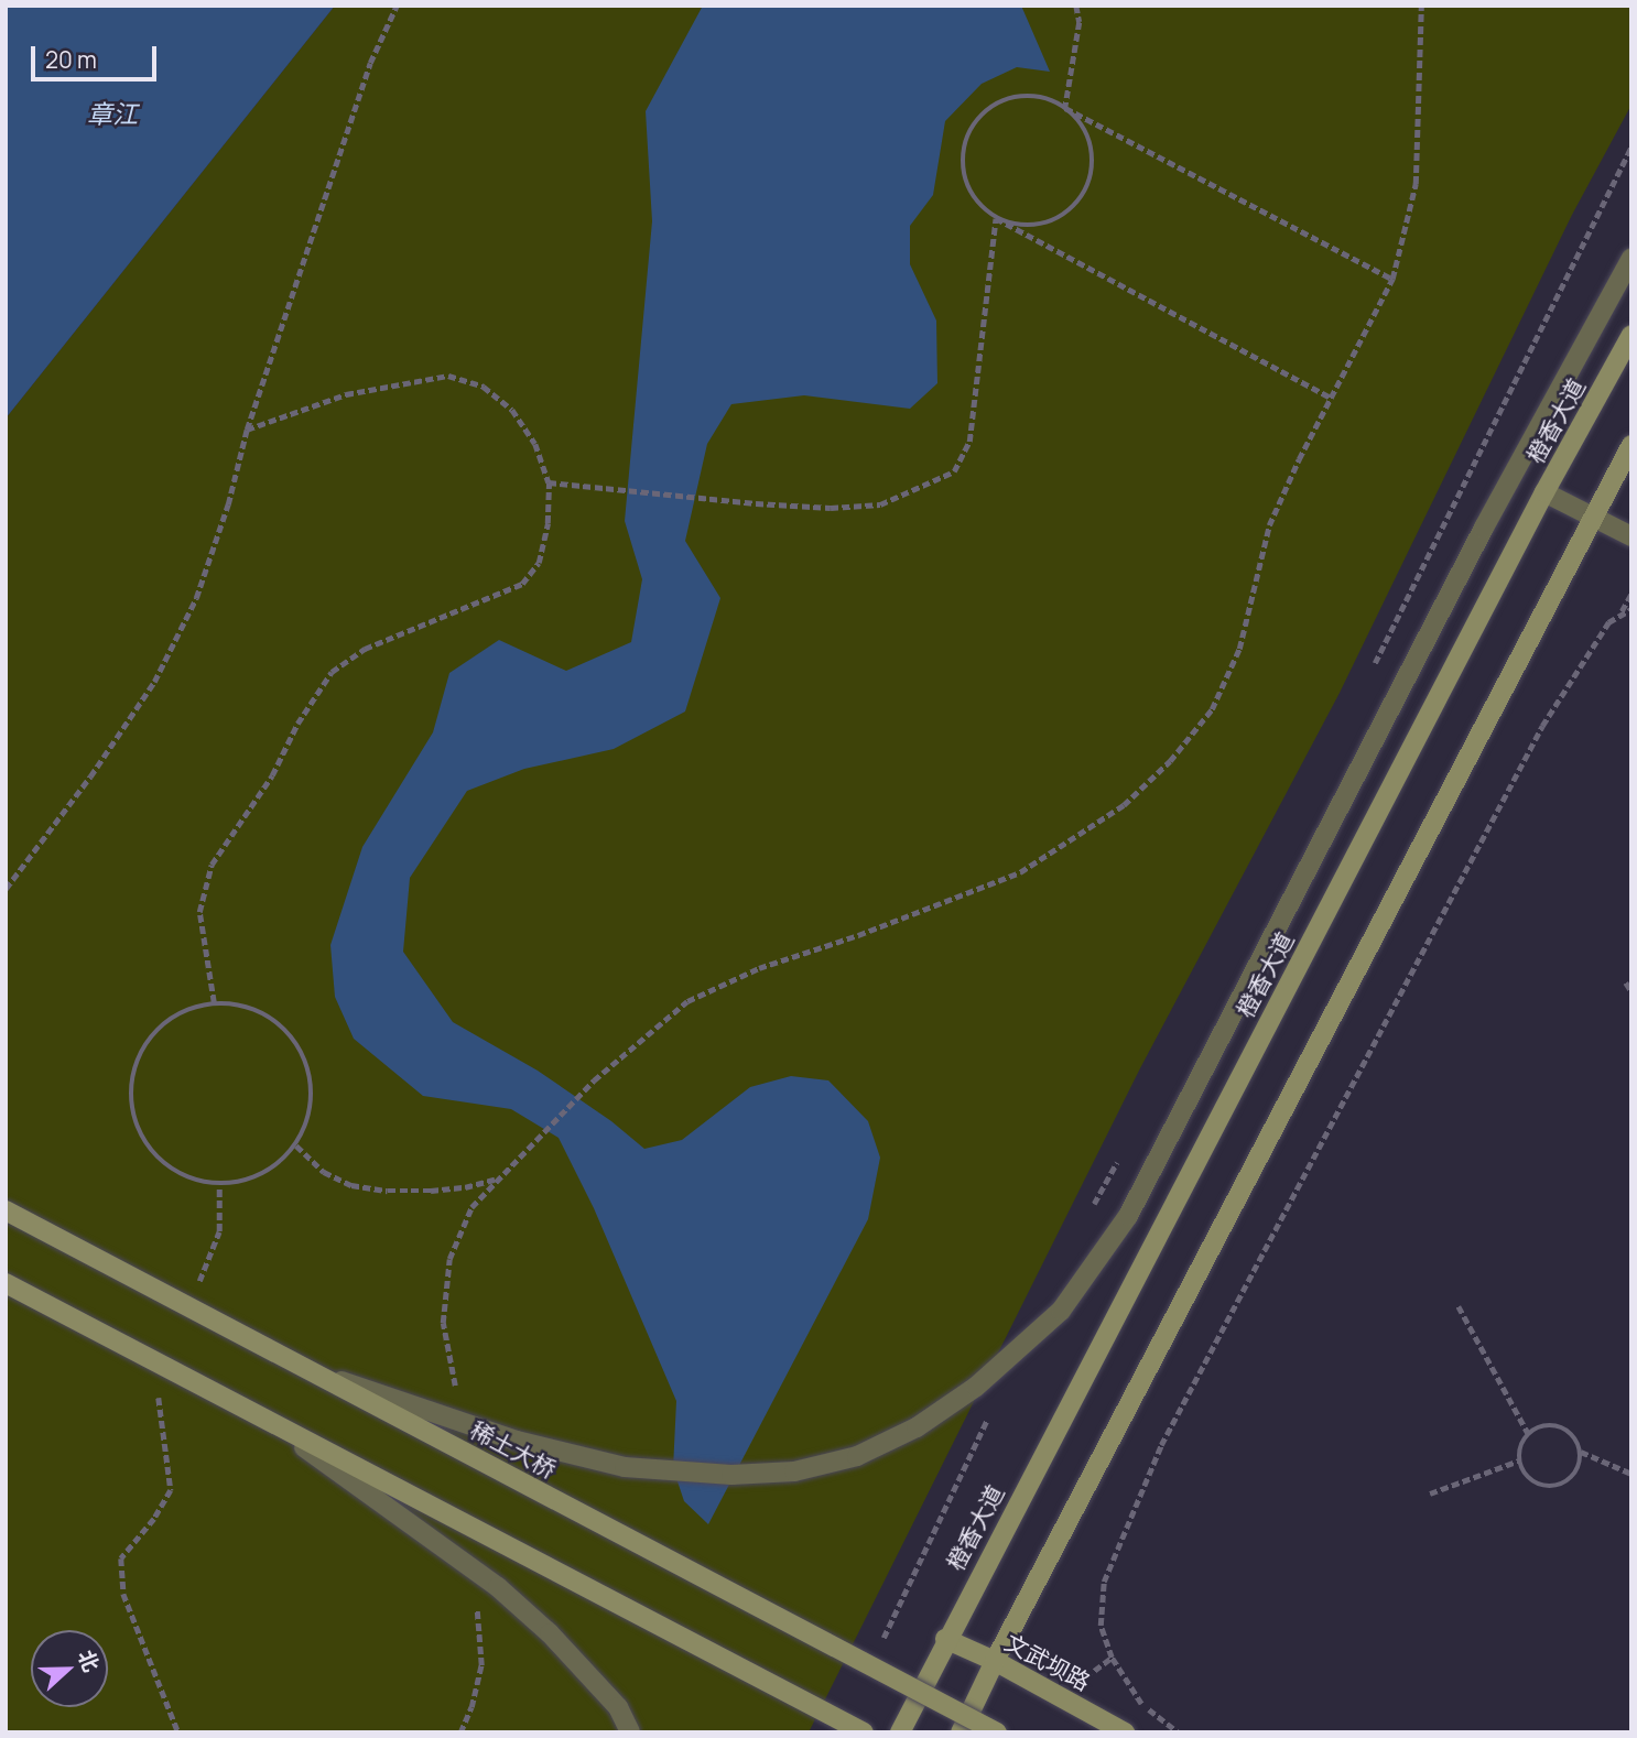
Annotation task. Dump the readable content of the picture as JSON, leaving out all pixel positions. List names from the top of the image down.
{
  "streets": {
    "main road": ["橙香大道", "稀土大桥", "文武坝路"]
  },
  "crossings": [
    ["橙香大道", "文武坝路"]
  ],
  "water": ["章江"],
  "scale_bar": "20 m",
  "north": "right"
}
